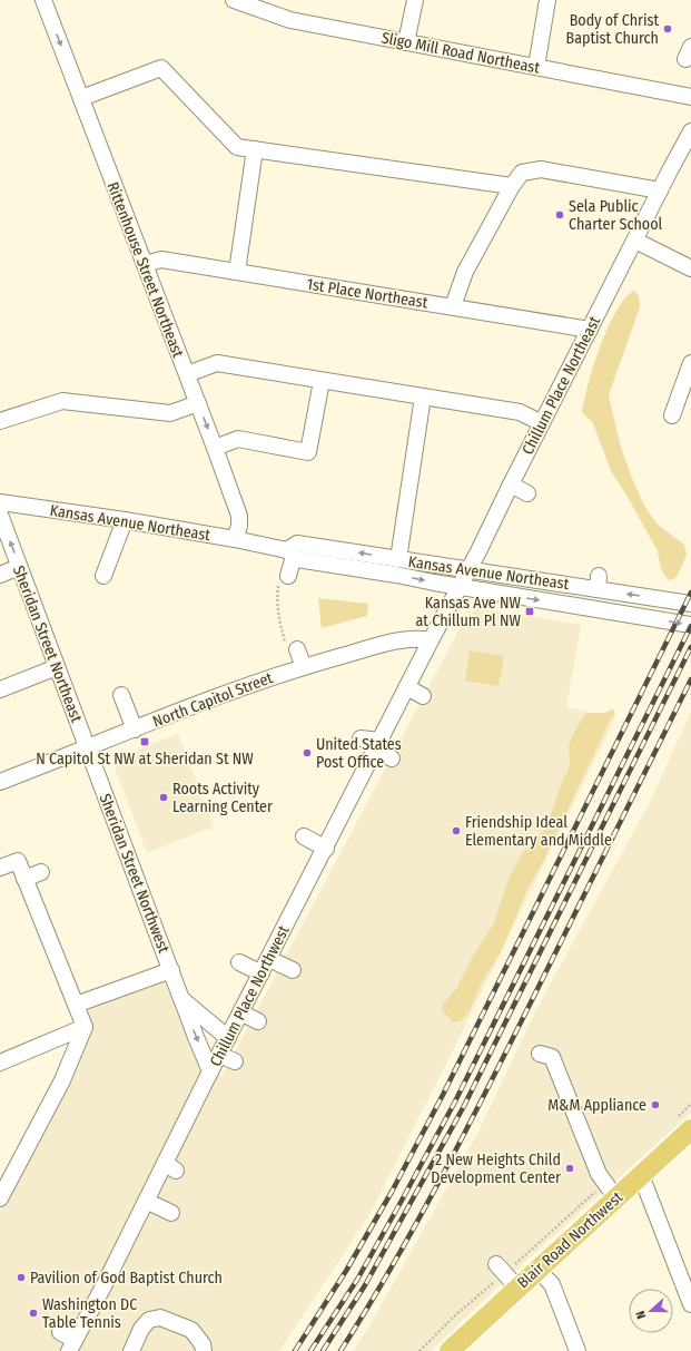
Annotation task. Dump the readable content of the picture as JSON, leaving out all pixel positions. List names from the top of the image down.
{
  "streets": {
    "main road": ["Blair Road Northwest"],
    "street": [
      "Sligo Mill Road Northeast",
      "Rittenhouse Street Northeast",
      "1st Place Northeast",
      "Chillum Place Northeast",
      "Kansas Avenue Northeast",
      "Sheridan Street Northeast",
      "North Capitol Street",
      "Sheridan Street Northwest",
      "Chillum Place Northwest"
    ]
  },
  "crossings": [
    ["Rittenhouse Street Northeast", "1st Place Northeast"],
    ["Rittenhouse Street Northeast", "Kansas Avenue Northeast"],
    ["1st Place Northeast", "Chillum Place Northeast"],
    ["Chillum Place Northeast", "Kansas Avenue Northeast"],
    ["Chillum Place Northeast", "North Capitol Street"],
    ["Chillum Place Northeast", "Chillum Place Northwest"],
    ["Sheridan Street Northeast", "North Capitol Street"],
    ["Sheridan Street Northeast", "Sheridan Street Northwest"],
    ["North Capitol Street", "Sheridan Street Northwest"],
    ["North Capitol Street", "Chillum Place Northwest"],
    ["Sheridan Street Northwest", "Chillum Place Northwest"]
  ],
  "places": {
    "other": [
      "Body of Christ Baptist Church",
      "Sela Public Charter School",
      "United States Post Office",
      "Roots Activity Learning Center",
      "Friendship Ideal Elementary and Middle",
      "M&M Appliance",
      "2 New Heights Child Development Center",
      "Pavilion of God Baptist Church",
      "Washington DC Table Tennis"
    ],
    "transit": ["Kansas Ave NW at Chillum Pl NW", "N Capitol St NW at Sheridan St NW"]
  },
  "north": "left"
}
